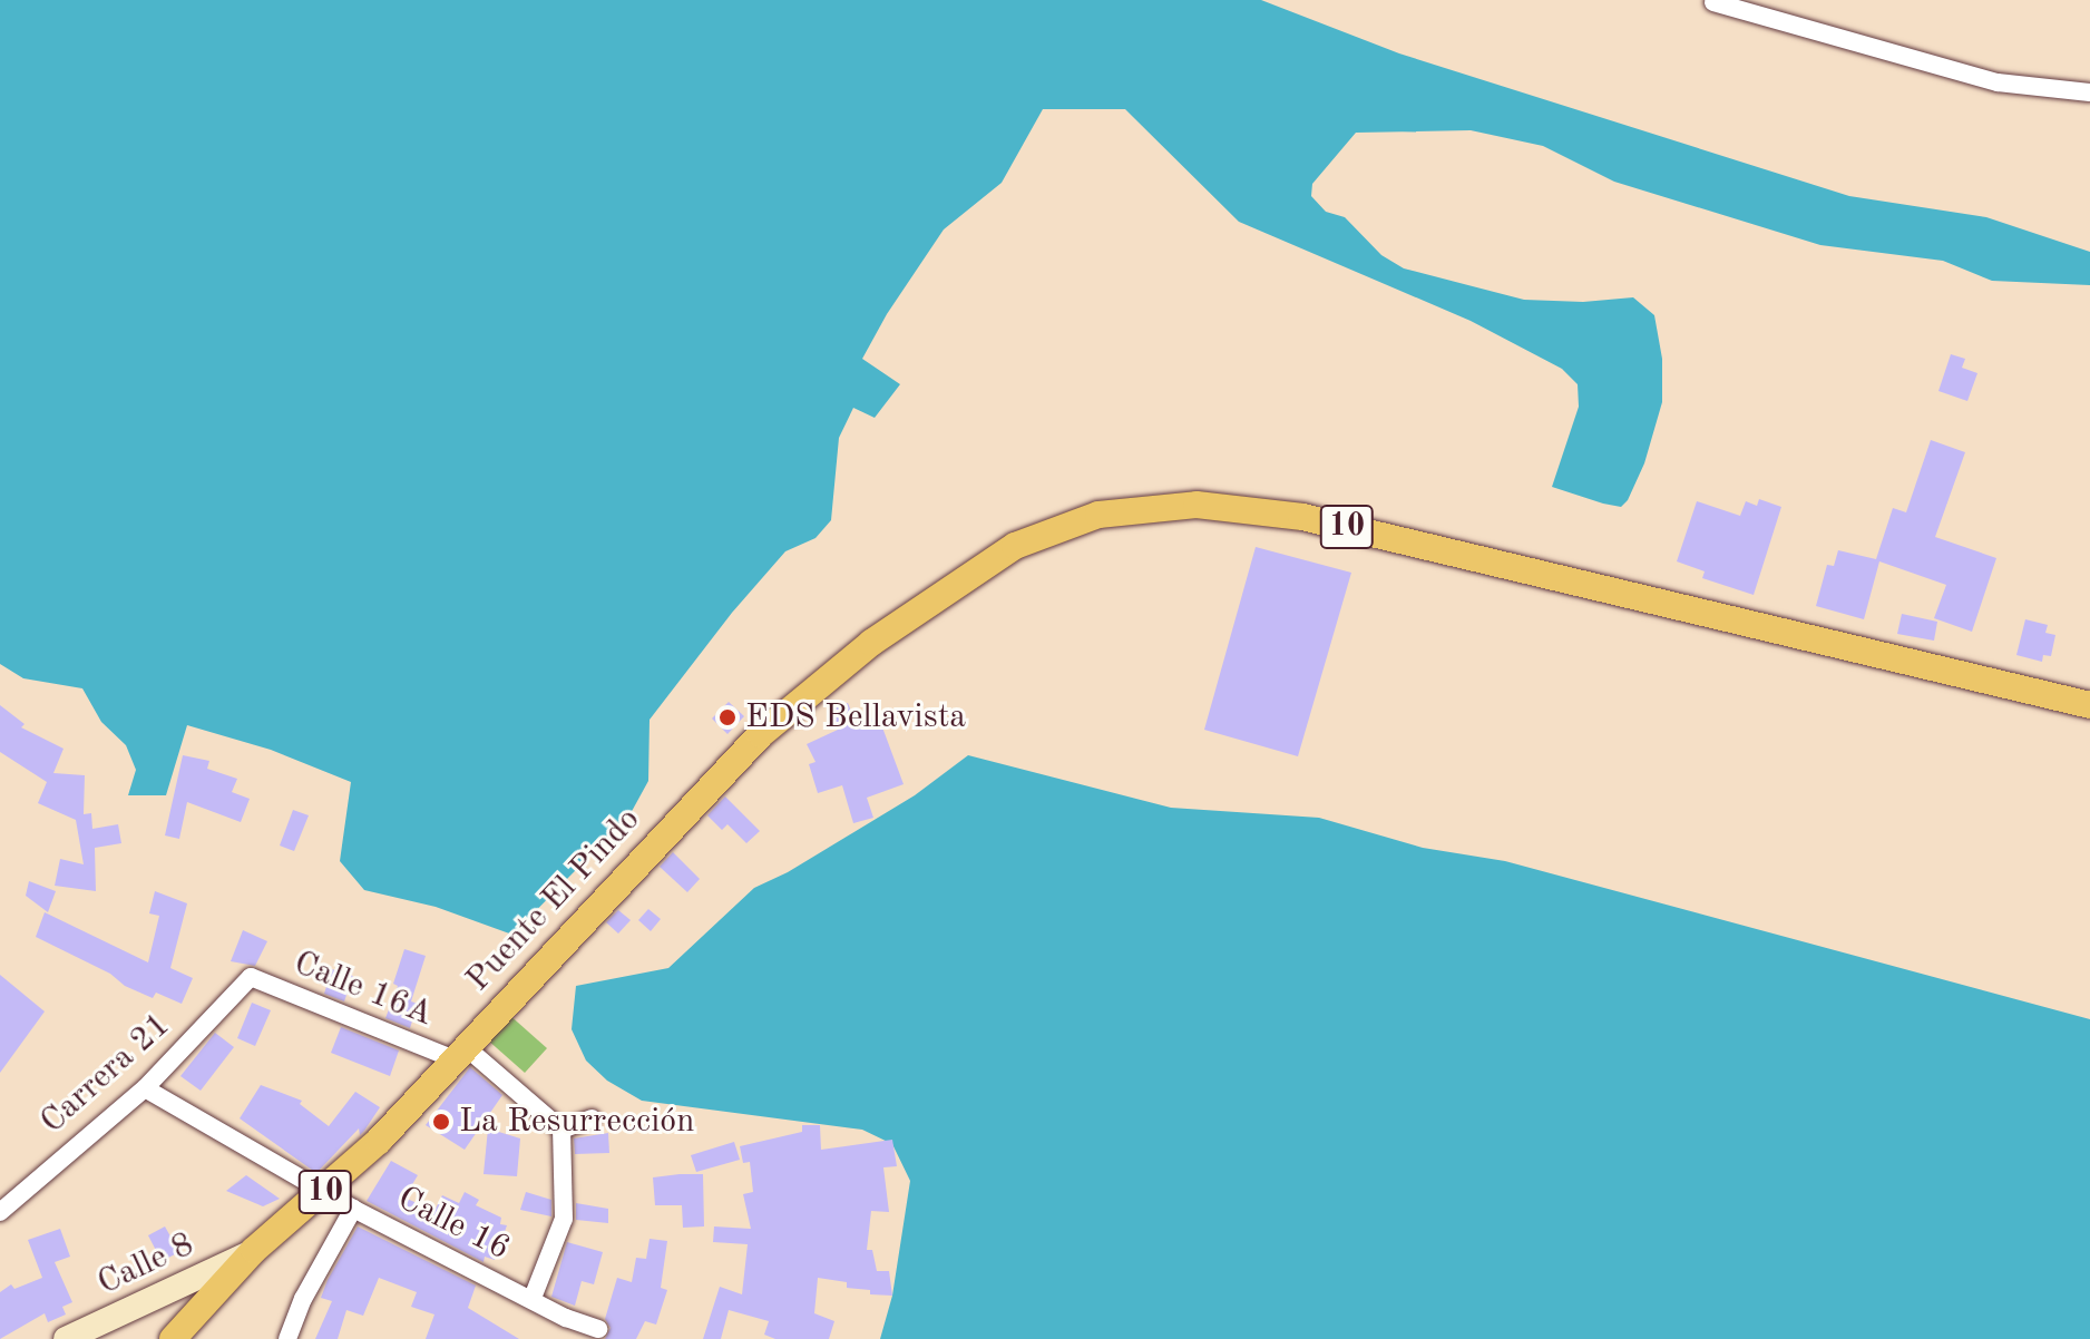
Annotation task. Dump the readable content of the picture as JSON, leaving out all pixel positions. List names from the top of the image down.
{
  "streets": {
    "main road": ["10", "Puente El Pindo", "Calle 8"],
    "street": ["Calle 16A", "Carrera 21", "Calle 16"]
  },
  "crossings": [
    ["10", "Puente El Pindo"],
    ["10", "Calle 16A"],
    ["10", "Calle 16"],
    ["10", "Calle 8"],
    ["Puente El Pindo", "Calle 16A"],
    ["Calle 16A", "Carrera 21"],
    ["Carrera 21", "Calle 16"]
  ],
  "places": ["EDS Bellavista", "La Resurrección"]
}
